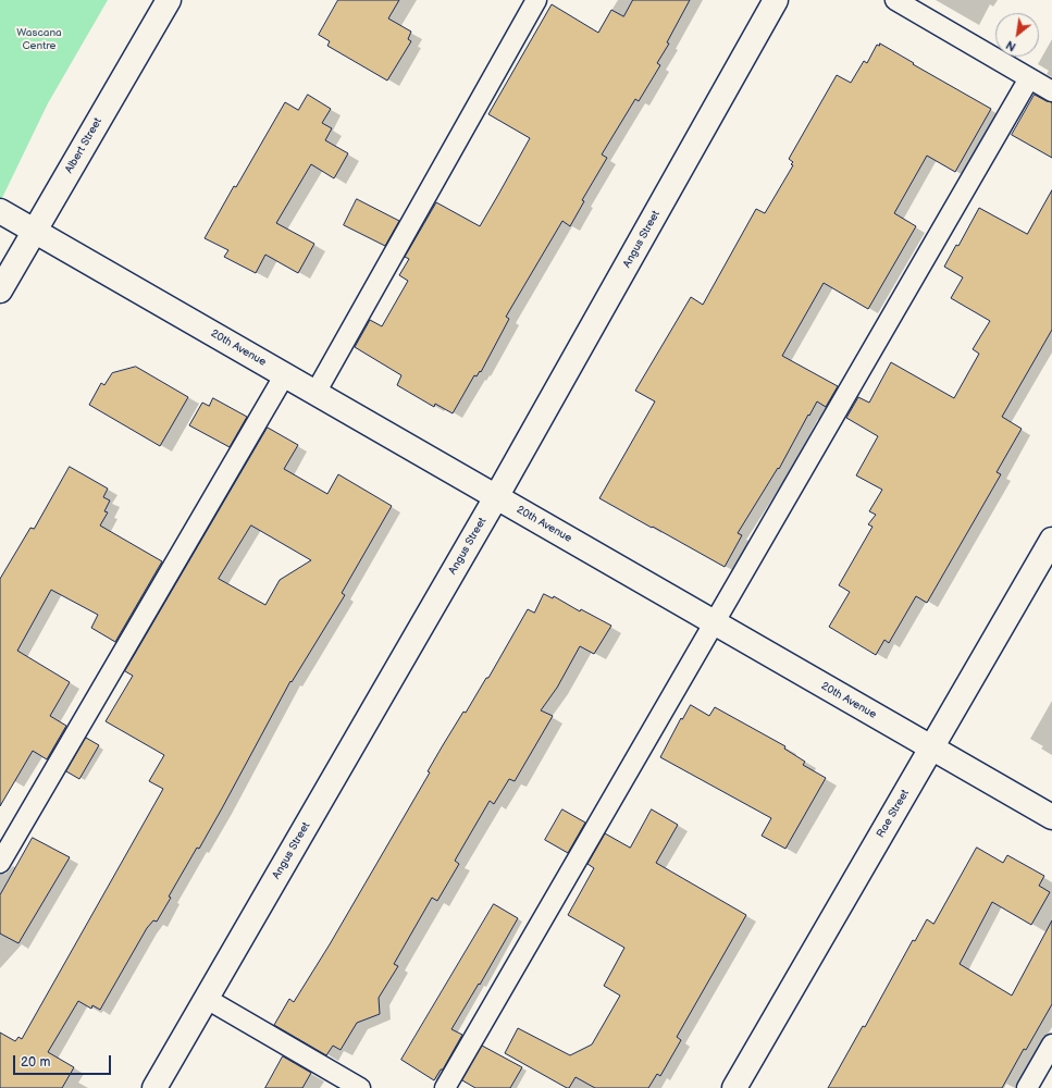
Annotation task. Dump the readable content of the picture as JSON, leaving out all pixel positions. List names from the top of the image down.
{
  "streets": {
    "street": [
      "Albert Street",
      "Angus Street",
      "20th Avenue",
      "Rae Street"
    ]
  },
  "crossings": [
    ["Albert Street", "20th Avenue"],
    ["Angus Street", "20th Avenue"],
    ["20th Avenue", "Rae Street"]
  ],
  "parks": ["Wascana Centre"],
  "scale_bar": "20 m",
  "north": "bottom left"
}
